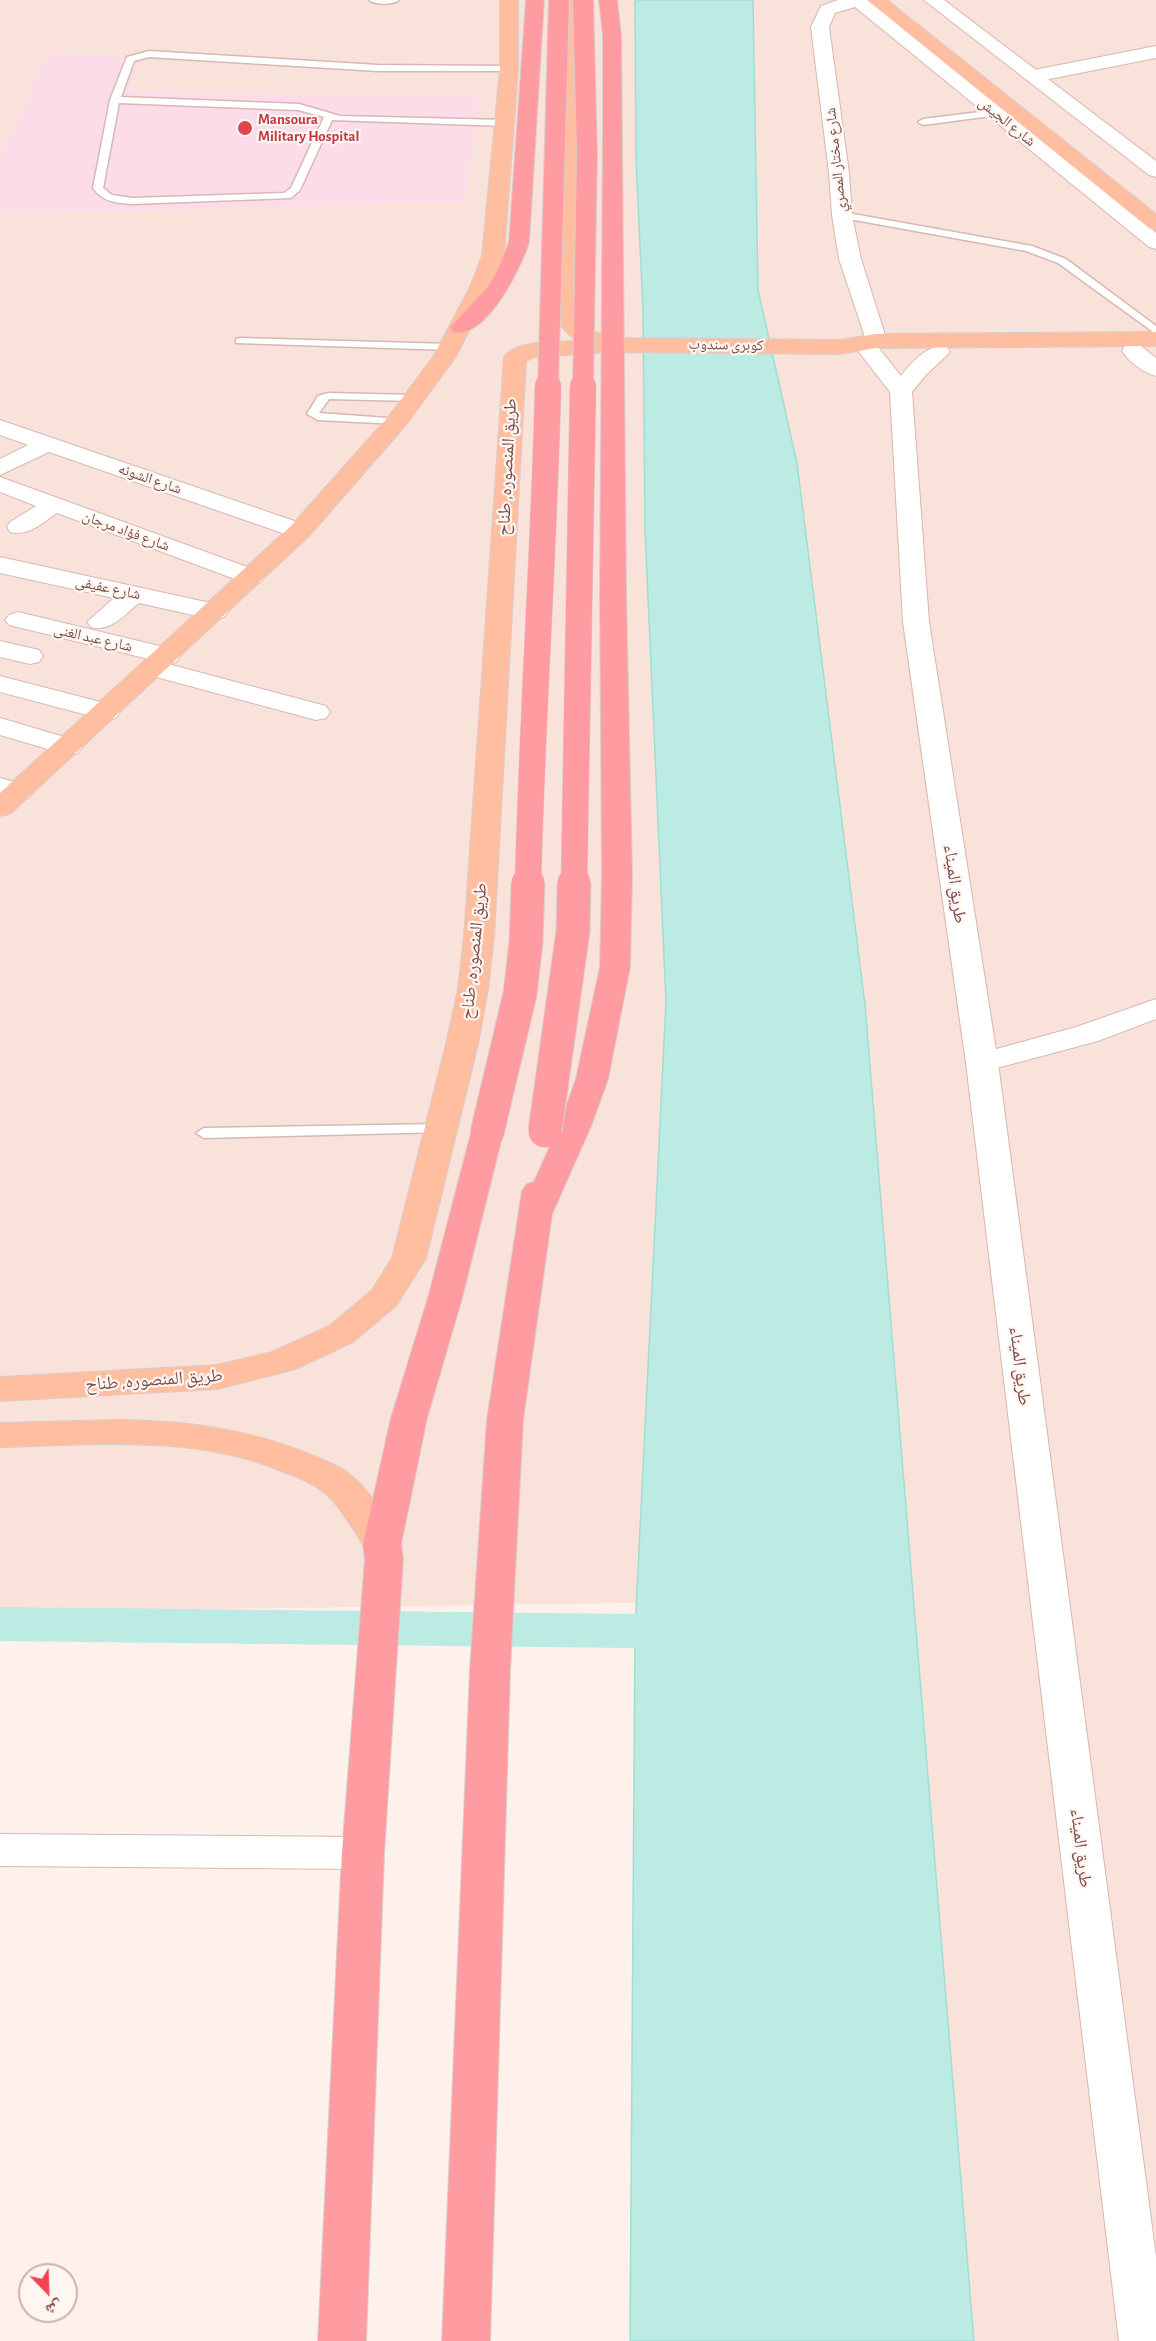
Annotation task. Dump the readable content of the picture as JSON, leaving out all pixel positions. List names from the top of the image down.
{
  "streets": {
    "main road": ["كوبرى سندوب", "طريق المنصوره, طناح"],
    "street": [
      "شارع الجيش",
      "شارع مختار المصري",
      "شارع الشونه",
      "شارع فؤاد مرجان",
      "شارع عفيفى",
      "شارع عبد الغنى",
      "طريق الميناء"
    ]
  },
  "crossings": [
    ["شارع الجيش", "شارع مختار المصري"],
    ["شارع مختار المصري", "كوبرى سندوب"],
    ["كوبرى سندوب", "طريق المنصوره, طناح"]
  ],
  "places": ["Mansoura Military Hospital"],
  "north": "bottom right"
}
